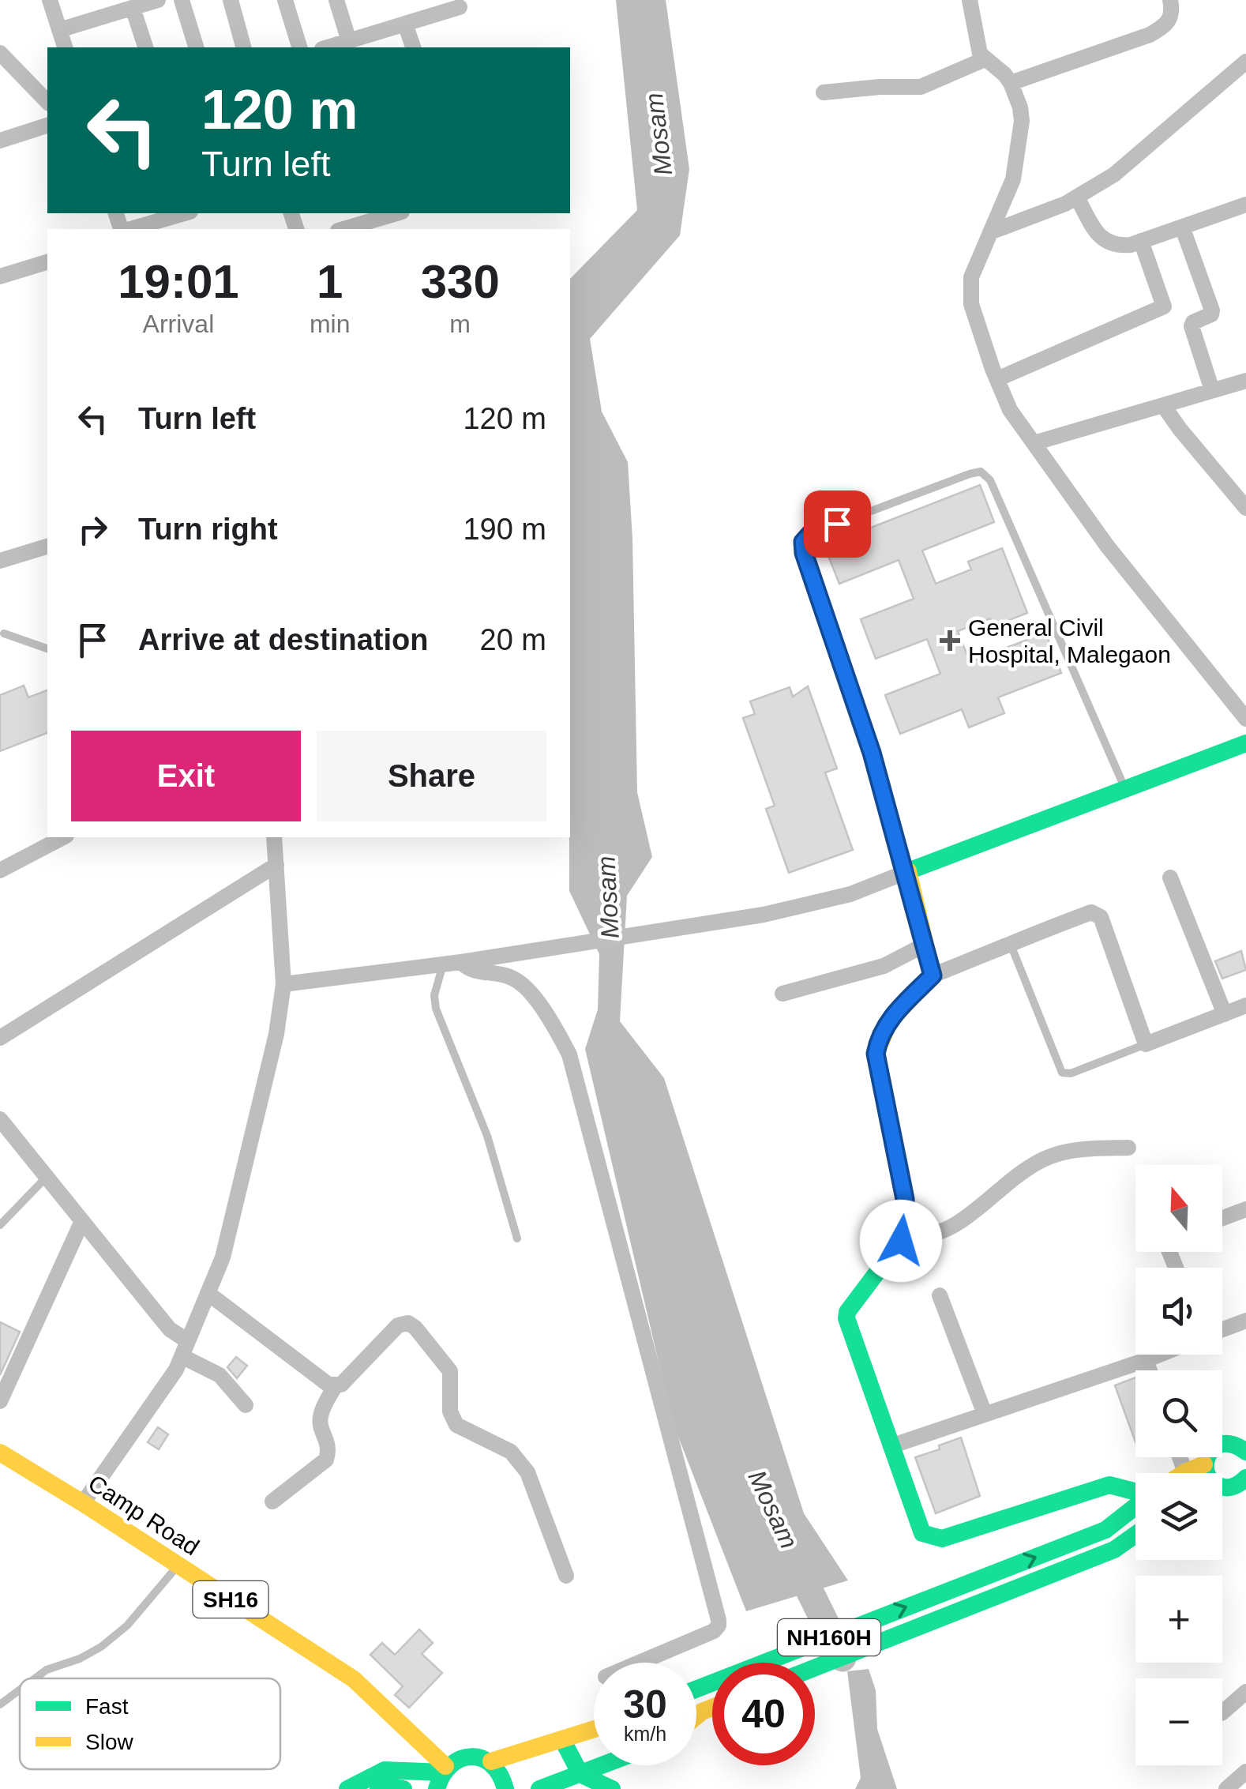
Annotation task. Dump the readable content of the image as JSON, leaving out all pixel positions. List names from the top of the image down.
{
  "streets": {
    "main road": ["Camp Road", "SH16", "NH160H"]
  },
  "water": ["Mosam"],
  "places": {
    "health": ["General Civil Hospital, Malegaon"]
  },
  "legend": ["Fast", "Slow"],
  "north": "top",
  "page": {
    "turn": ["120 m", "Turn left"],
    "eta": [
      "19:01",
      "Arrival",
      "1",
      "min",
      "330",
      "m"
    ],
    "list": [
      {
        "name": "Turn left",
        "value": "120 m"
      },
      {
        "name": "Turn right",
        "value": "190 m"
      },
      {
        "name": "Arrive at destination",
        "value": "20 m"
      }
    ],
    "buttons": ["Exit", "Share"],
    "map_buttons": ["+", "−"],
    "speed": "30 km/h",
    "limit": "40"
  }
}
